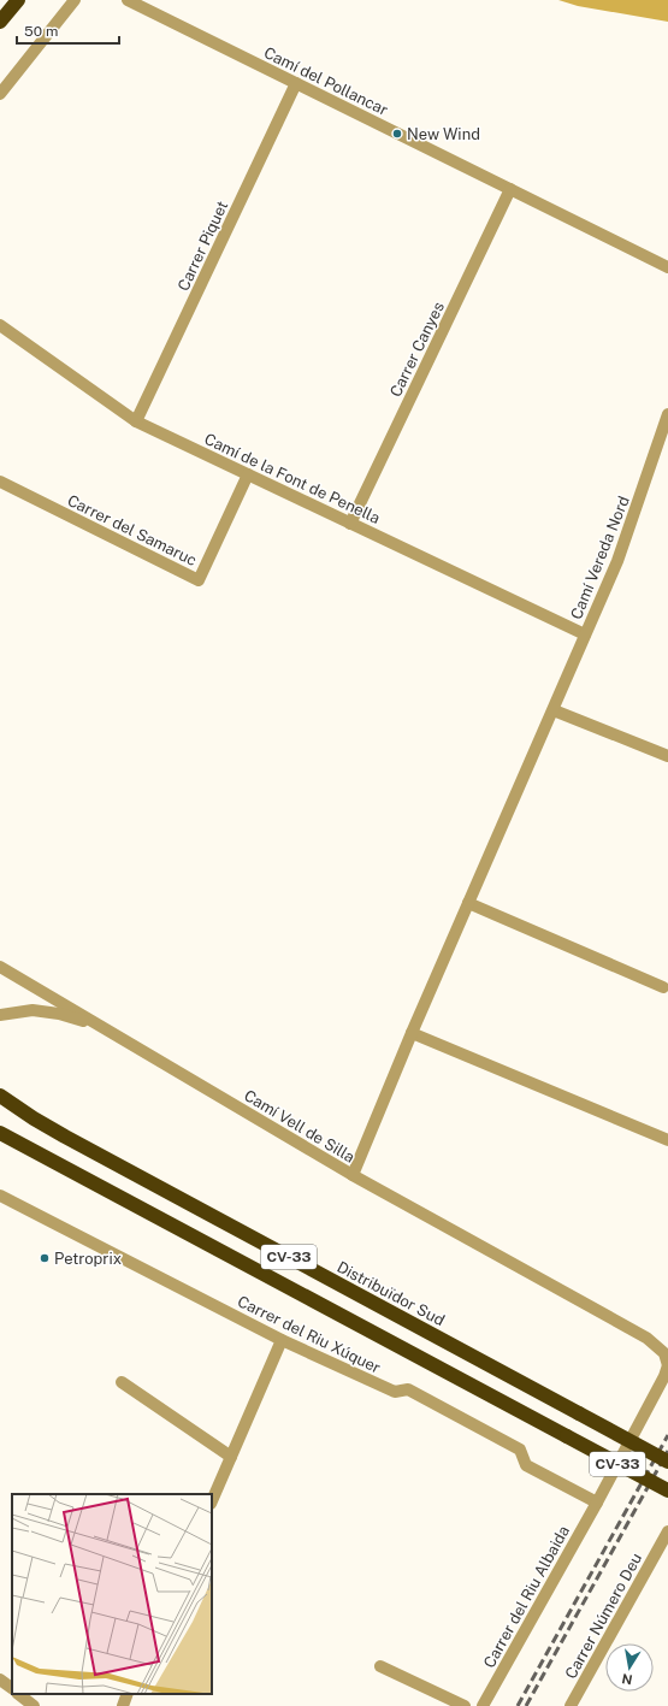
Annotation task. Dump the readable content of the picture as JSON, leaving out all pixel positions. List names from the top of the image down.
{
  "streets": {
    "highway": ["CV-33", "Distribuïdor Sud"],
    "street": [
      "Camí del Pollancar",
      "Carrer Piquet",
      "Carrer Canyes",
      "Camí de la Font de Penella",
      "Carrer del Samaruc",
      "Camí Vereda Nord",
      "Camí Vell de Silla",
      "Carrer del Riu Xúquer",
      "Carrer del Riu Albaida",
      "Carrer Número Deu"
    ]
  },
  "crossings": [
    ["Camí del Pollancar", "Carrer Piquet"],
    ["Camí del Pollancar", "Carrer Canyes"],
    ["Carrer Piquet", "Camí de la Font de Penella"],
    ["Carrer Canyes", "Camí de la Font de Penella"],
    ["Camí de la Font de Penella", "Carrer del Samaruc"],
    ["Camí de la Font de Penella", "Camí Vereda Nord"],
    ["Camí Vereda Nord", "Camí Vell de Silla"],
    ["Carrer del Riu Xúquer", "Carrer del Riu Albaida"]
  ],
  "places": ["New Wind", "Petroprix"],
  "scale_bar": "50 m",
  "north": "bottom"
}
